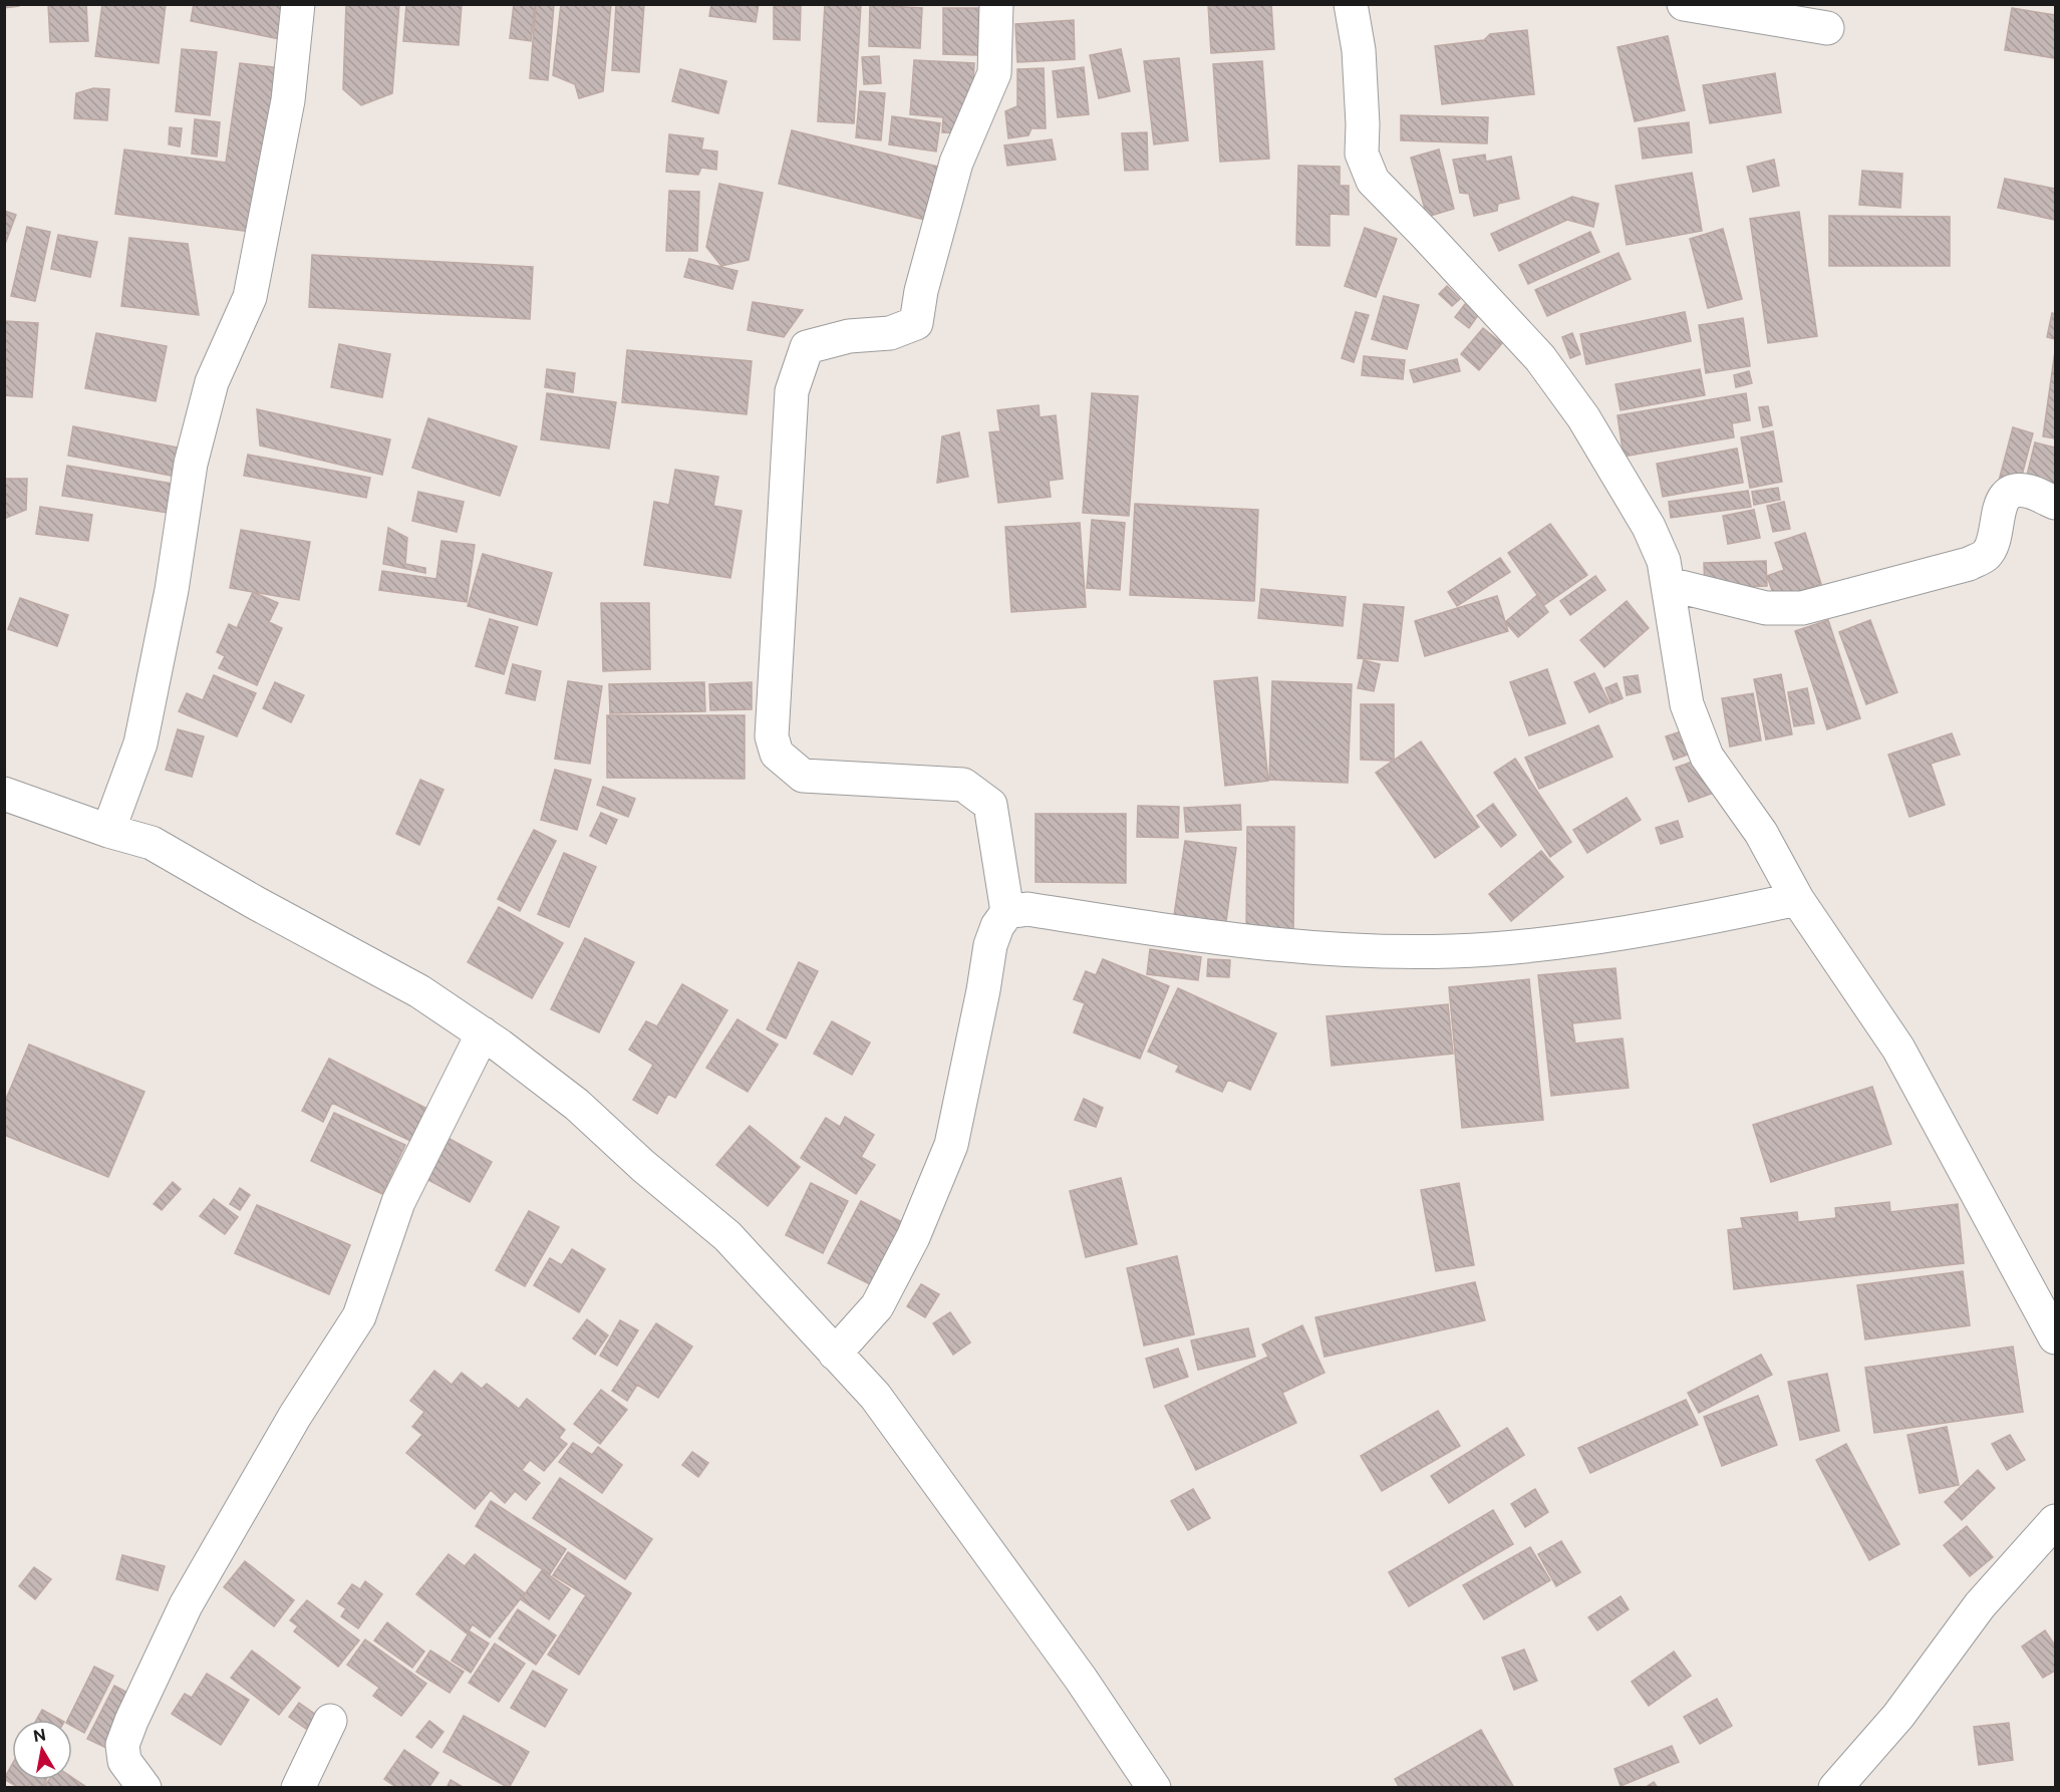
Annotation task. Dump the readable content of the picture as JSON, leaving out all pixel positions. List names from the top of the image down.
{
  "north": "top"
}
